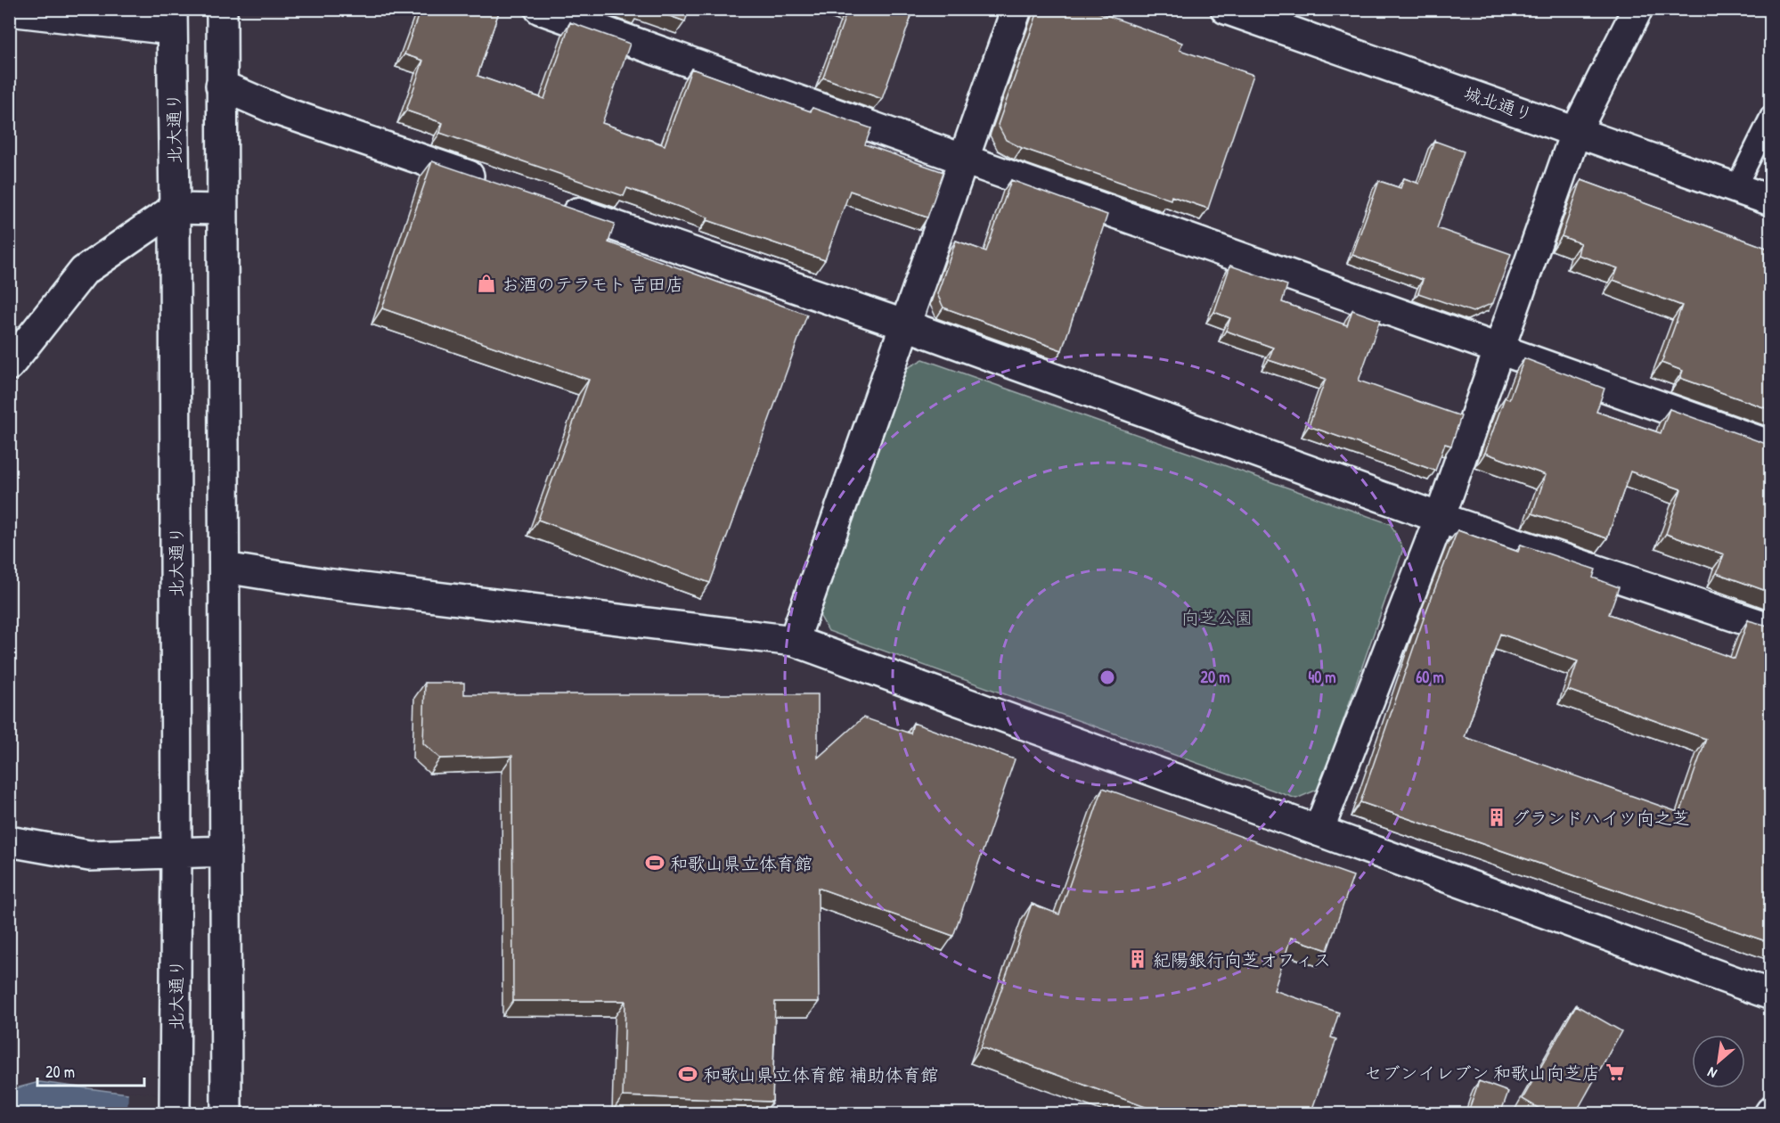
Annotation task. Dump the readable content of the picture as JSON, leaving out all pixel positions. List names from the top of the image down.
{
  "streets": {
    "street": ["城北通り", "北大通り"]
  },
  "parks": ["向芝公園"],
  "places": {
    "shop": ["お酒のテラモト 吉田店"],
    "building": ["グランドハイツ向之芝", "紀陽銀行向芝オフィス"],
    "sports": ["和歌山県立体育館", "和歌山県立体育館 補助体育館"],
    "supermarket": ["セブンイレブン 和歌山向芝店"]
  },
  "scale_bar": "20 m",
  "north": "bottom left",
  "rings": ["20 m", "40 m", "60 m"]
}
